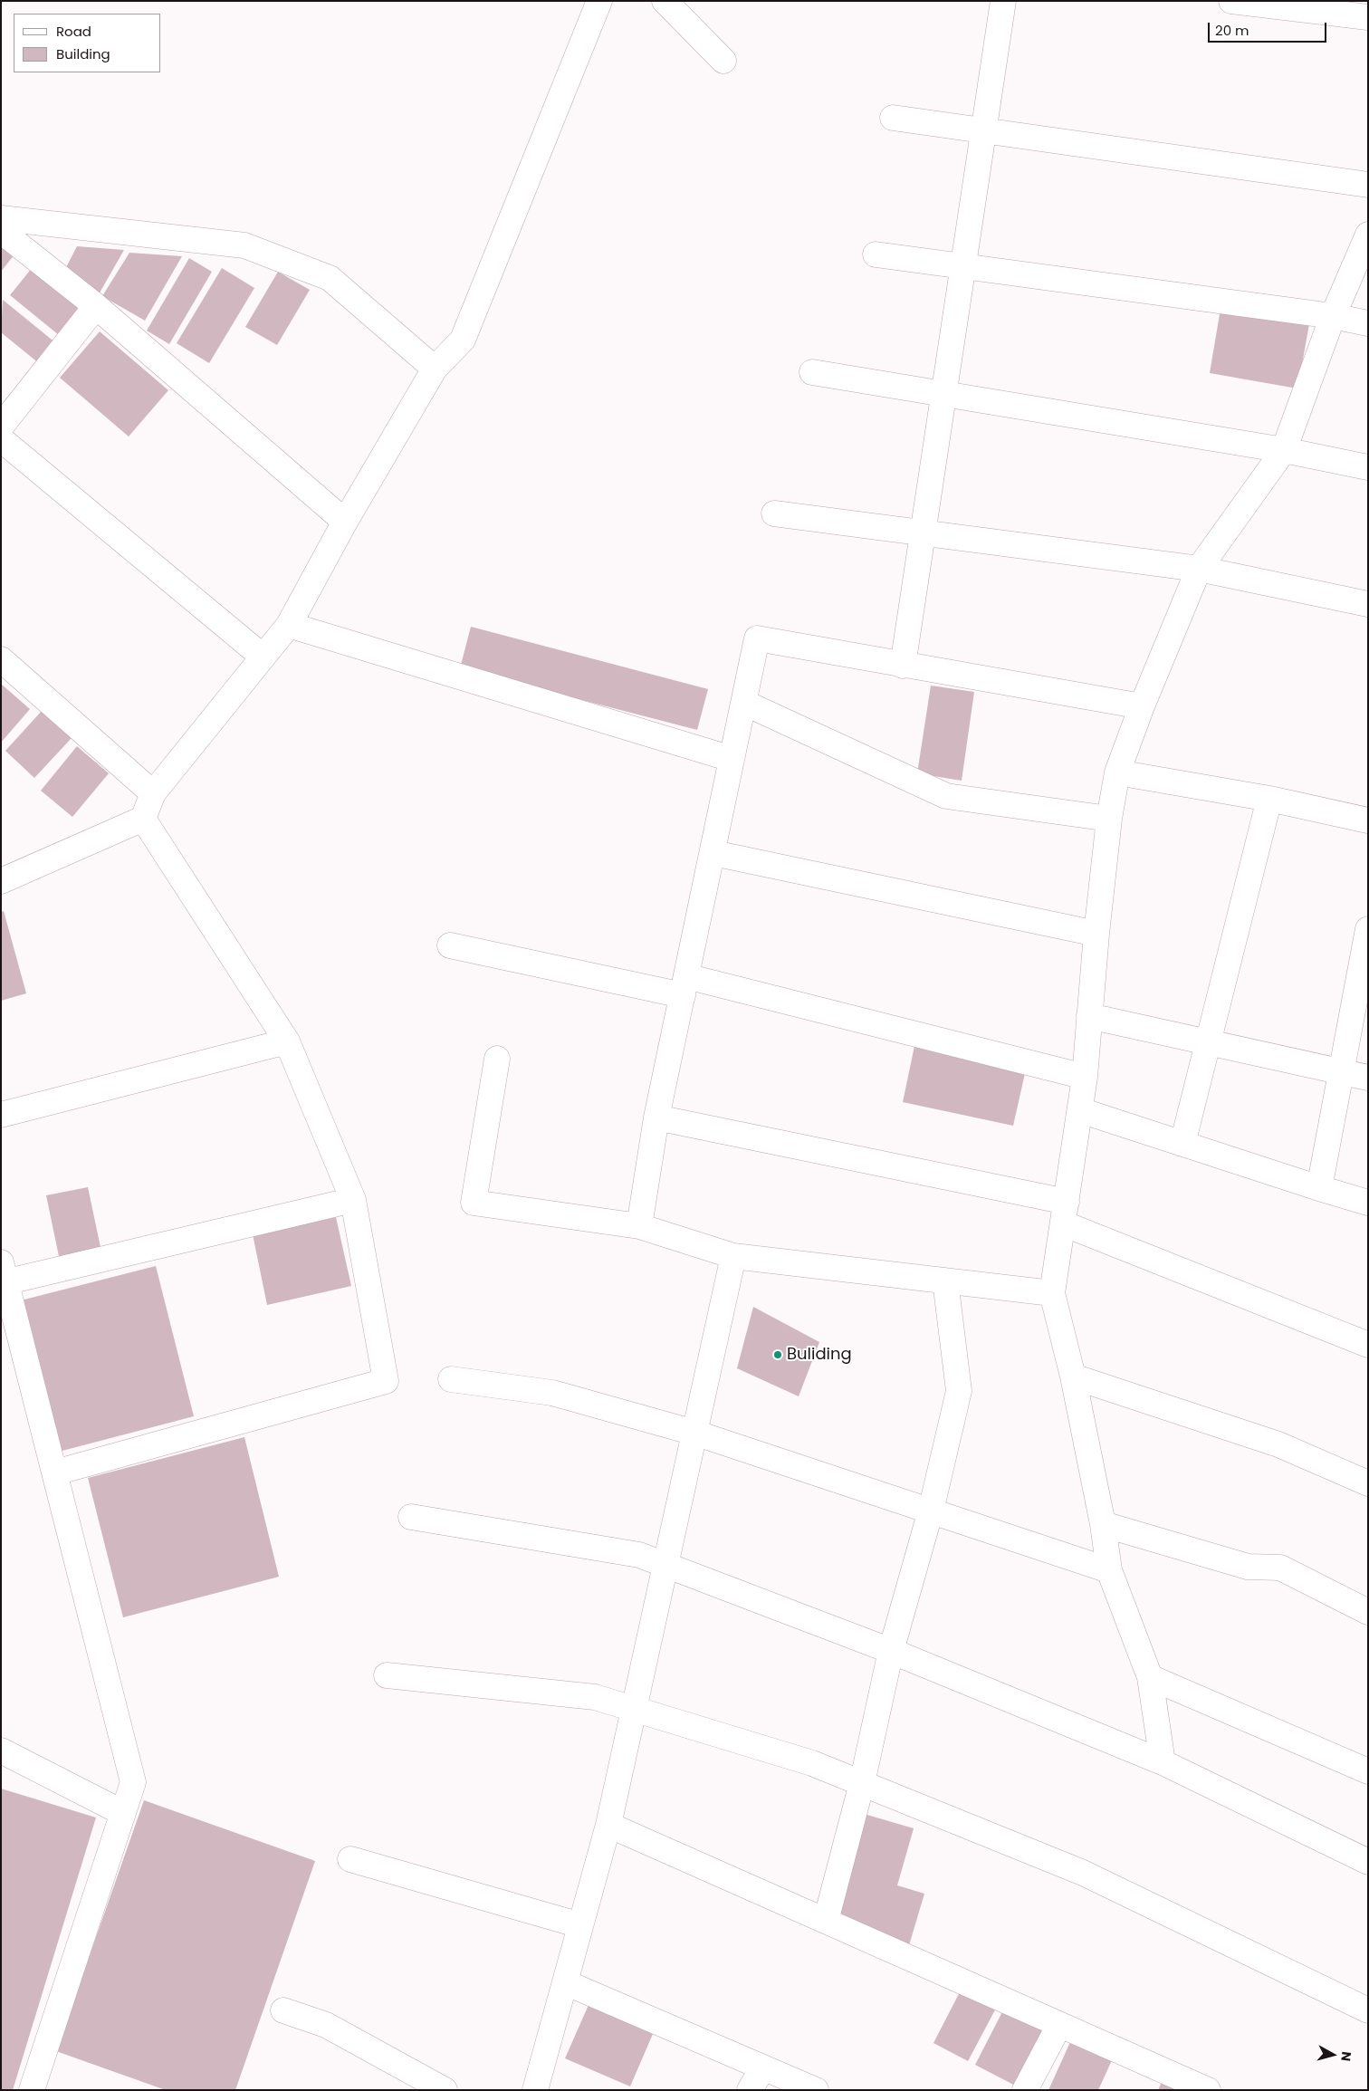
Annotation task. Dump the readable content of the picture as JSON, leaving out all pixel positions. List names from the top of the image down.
{
  "places": ["Buliding"],
  "legend": ["Road", "Building"],
  "scale_bar": "20 m",
  "north": "right"
}
